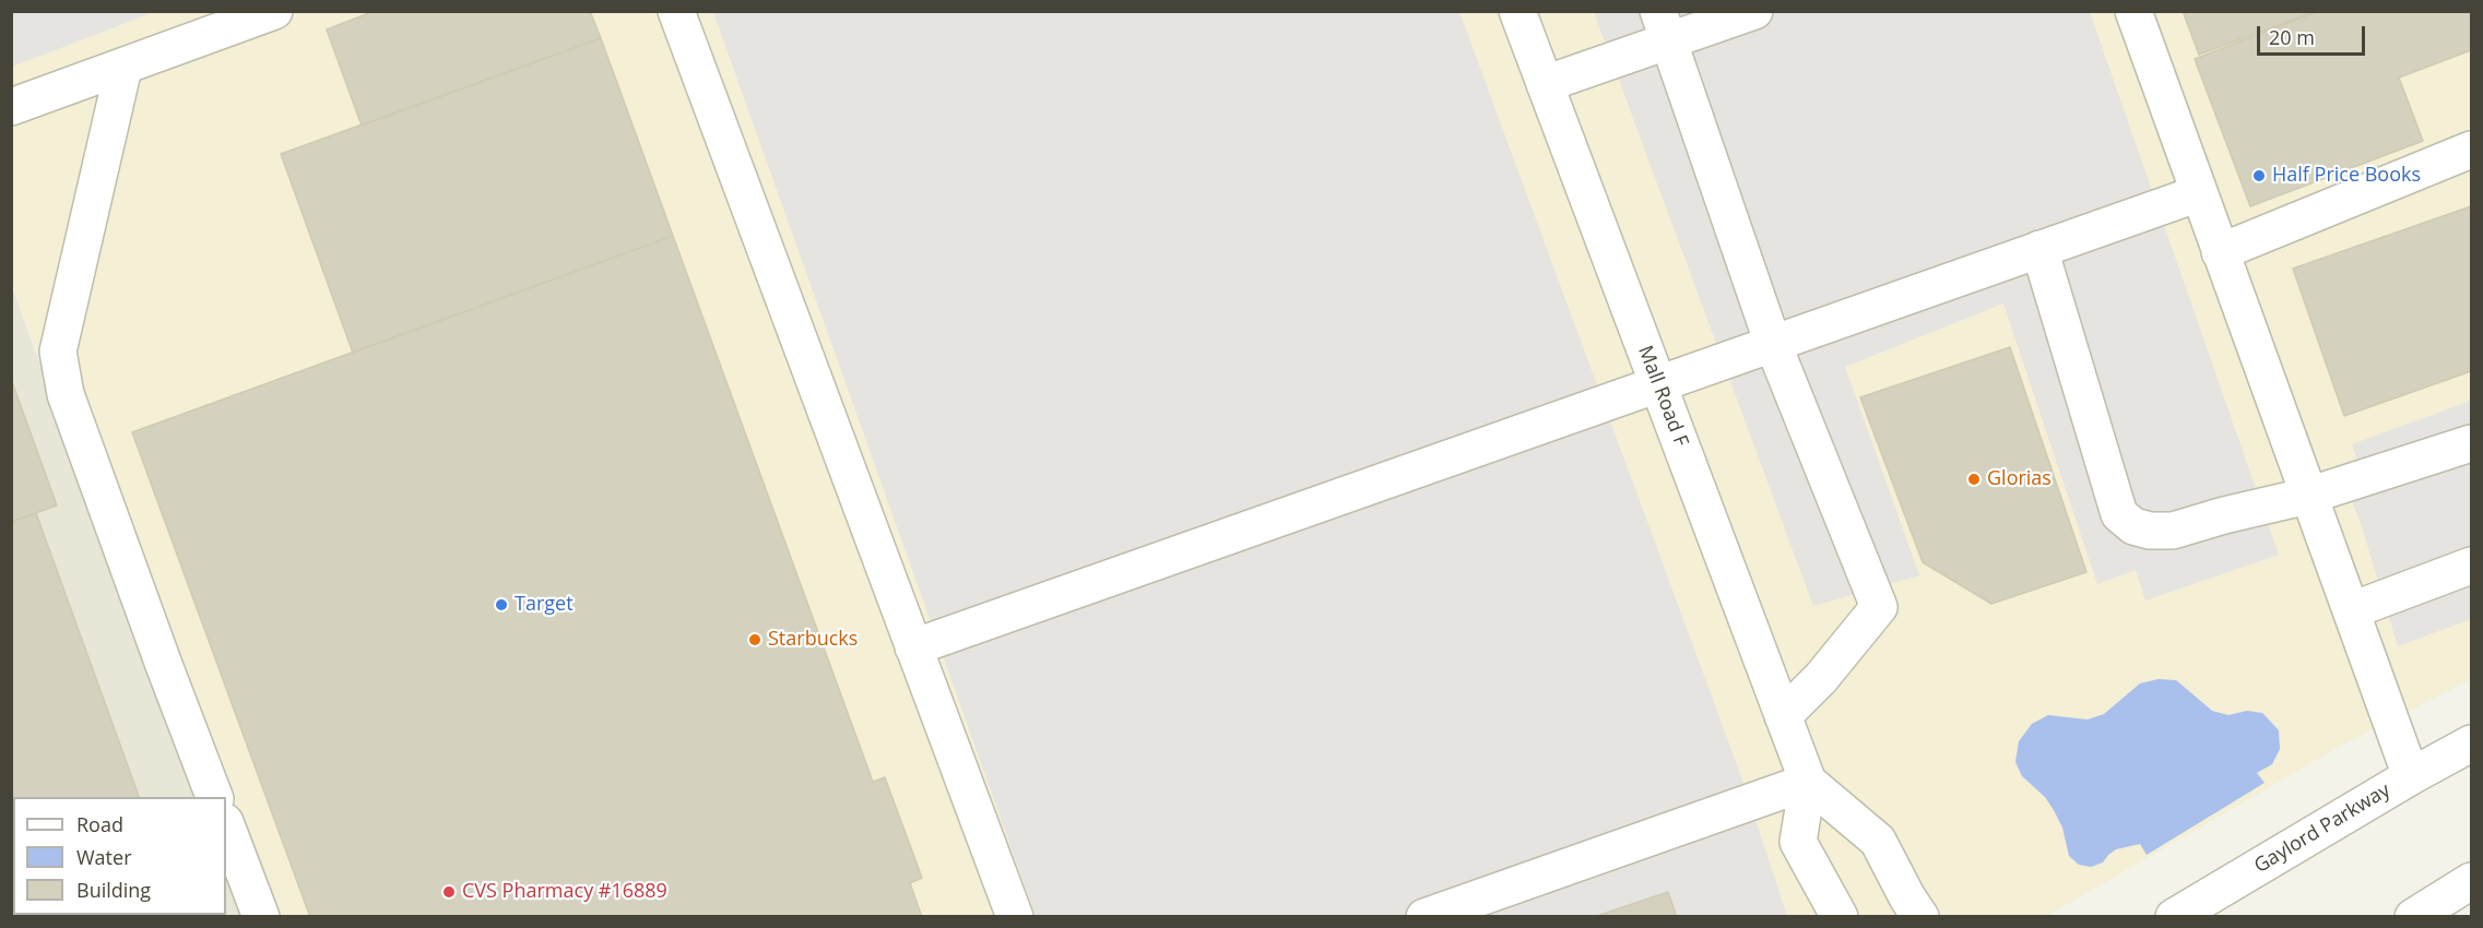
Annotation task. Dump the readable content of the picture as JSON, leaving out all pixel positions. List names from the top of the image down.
{
  "streets": {
    "street": ["Mall Road F", "Gaylord Parkway"]
  },
  "places": [
    "Half Price Books",
    "Glorias",
    "Target",
    "Starbucks",
    "CVS Pharmacy #16889"
  ],
  "legend": ["Road", "Water", "Building"],
  "scale_bar": "20 m"
}
